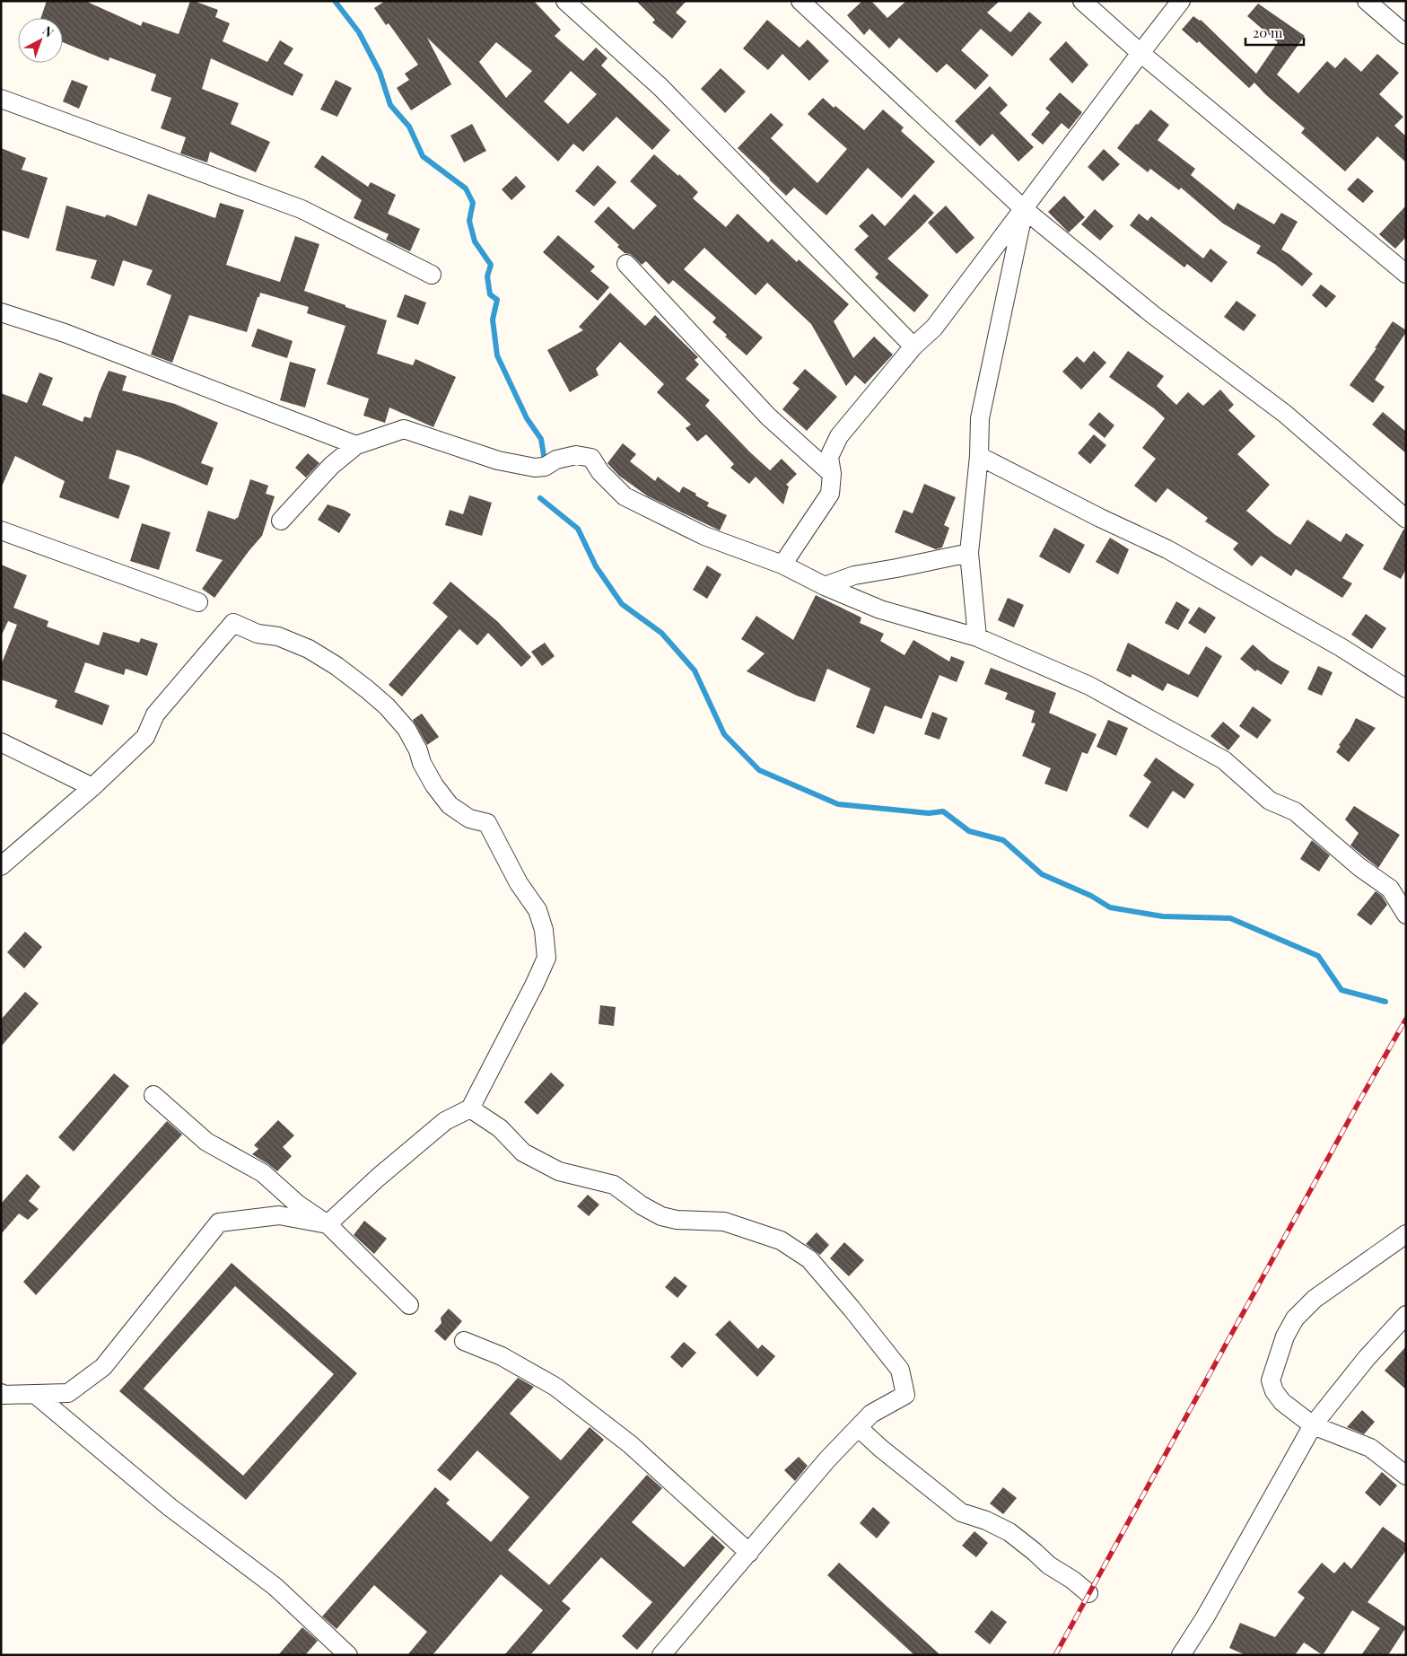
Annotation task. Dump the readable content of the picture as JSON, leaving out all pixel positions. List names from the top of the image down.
{
  "scale_bar": "20 m",
  "north": "top right"
}
